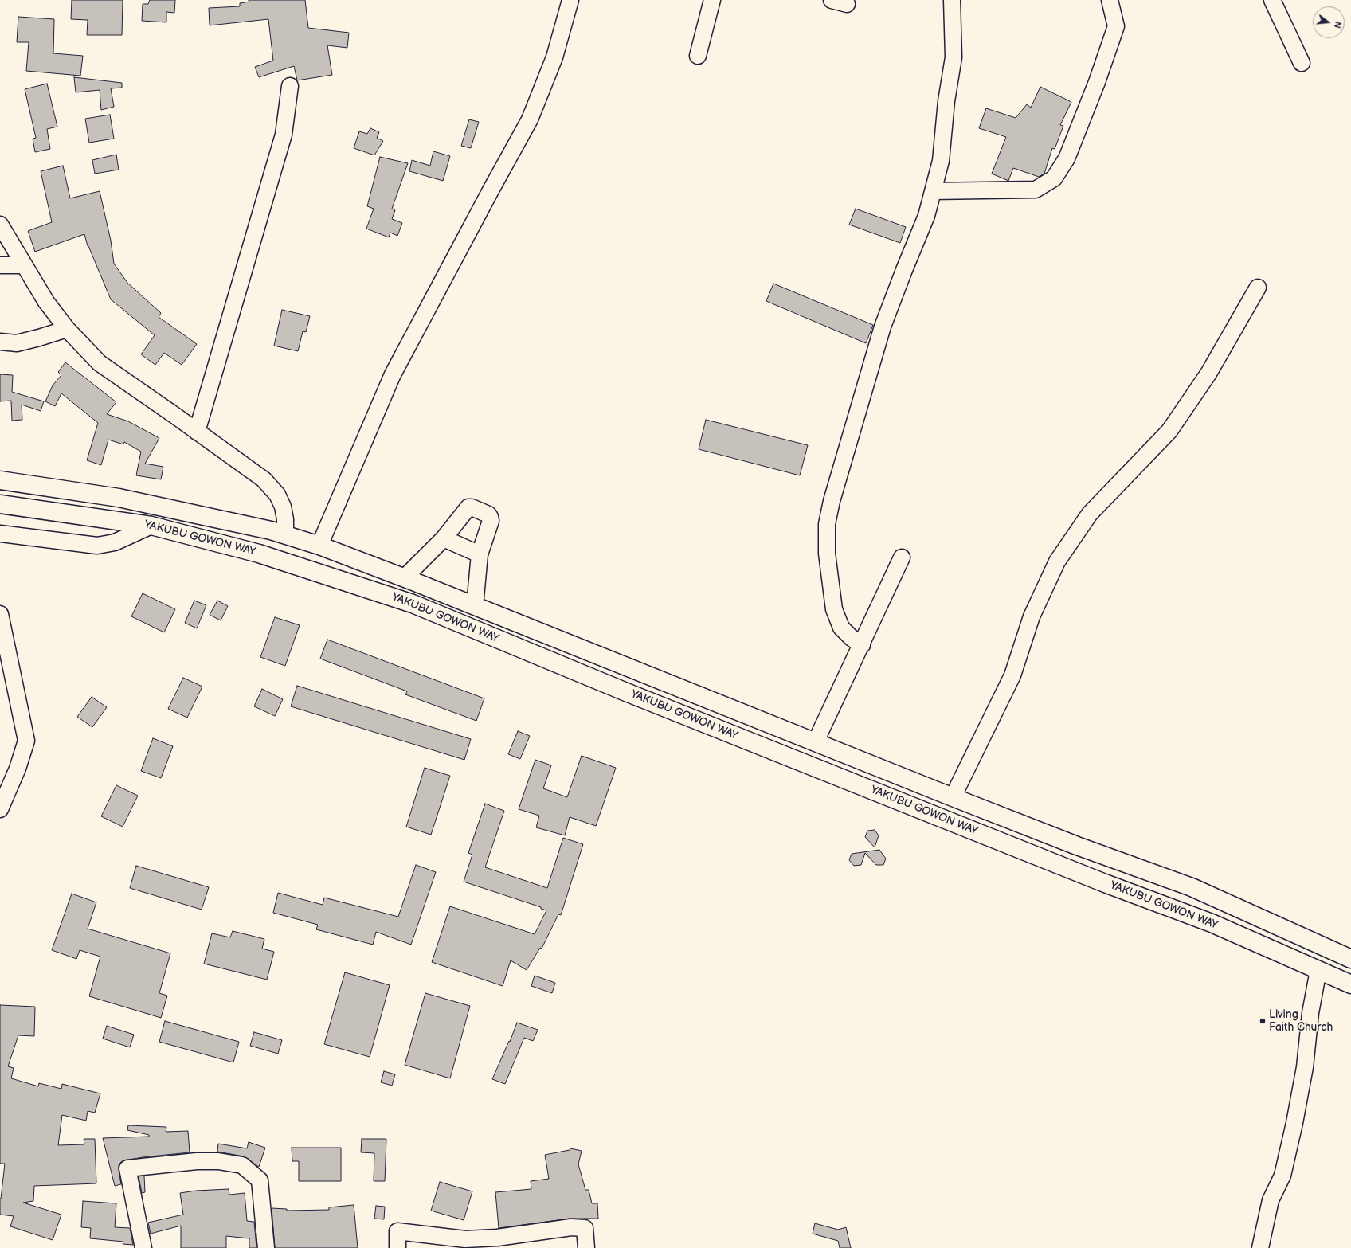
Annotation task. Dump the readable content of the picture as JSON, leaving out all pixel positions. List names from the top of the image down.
{
  "streets": {
    "highway": ["YAKUBU GOWON WAY"]
  },
  "places": ["Living Faith Church"],
  "north": "right"
}
